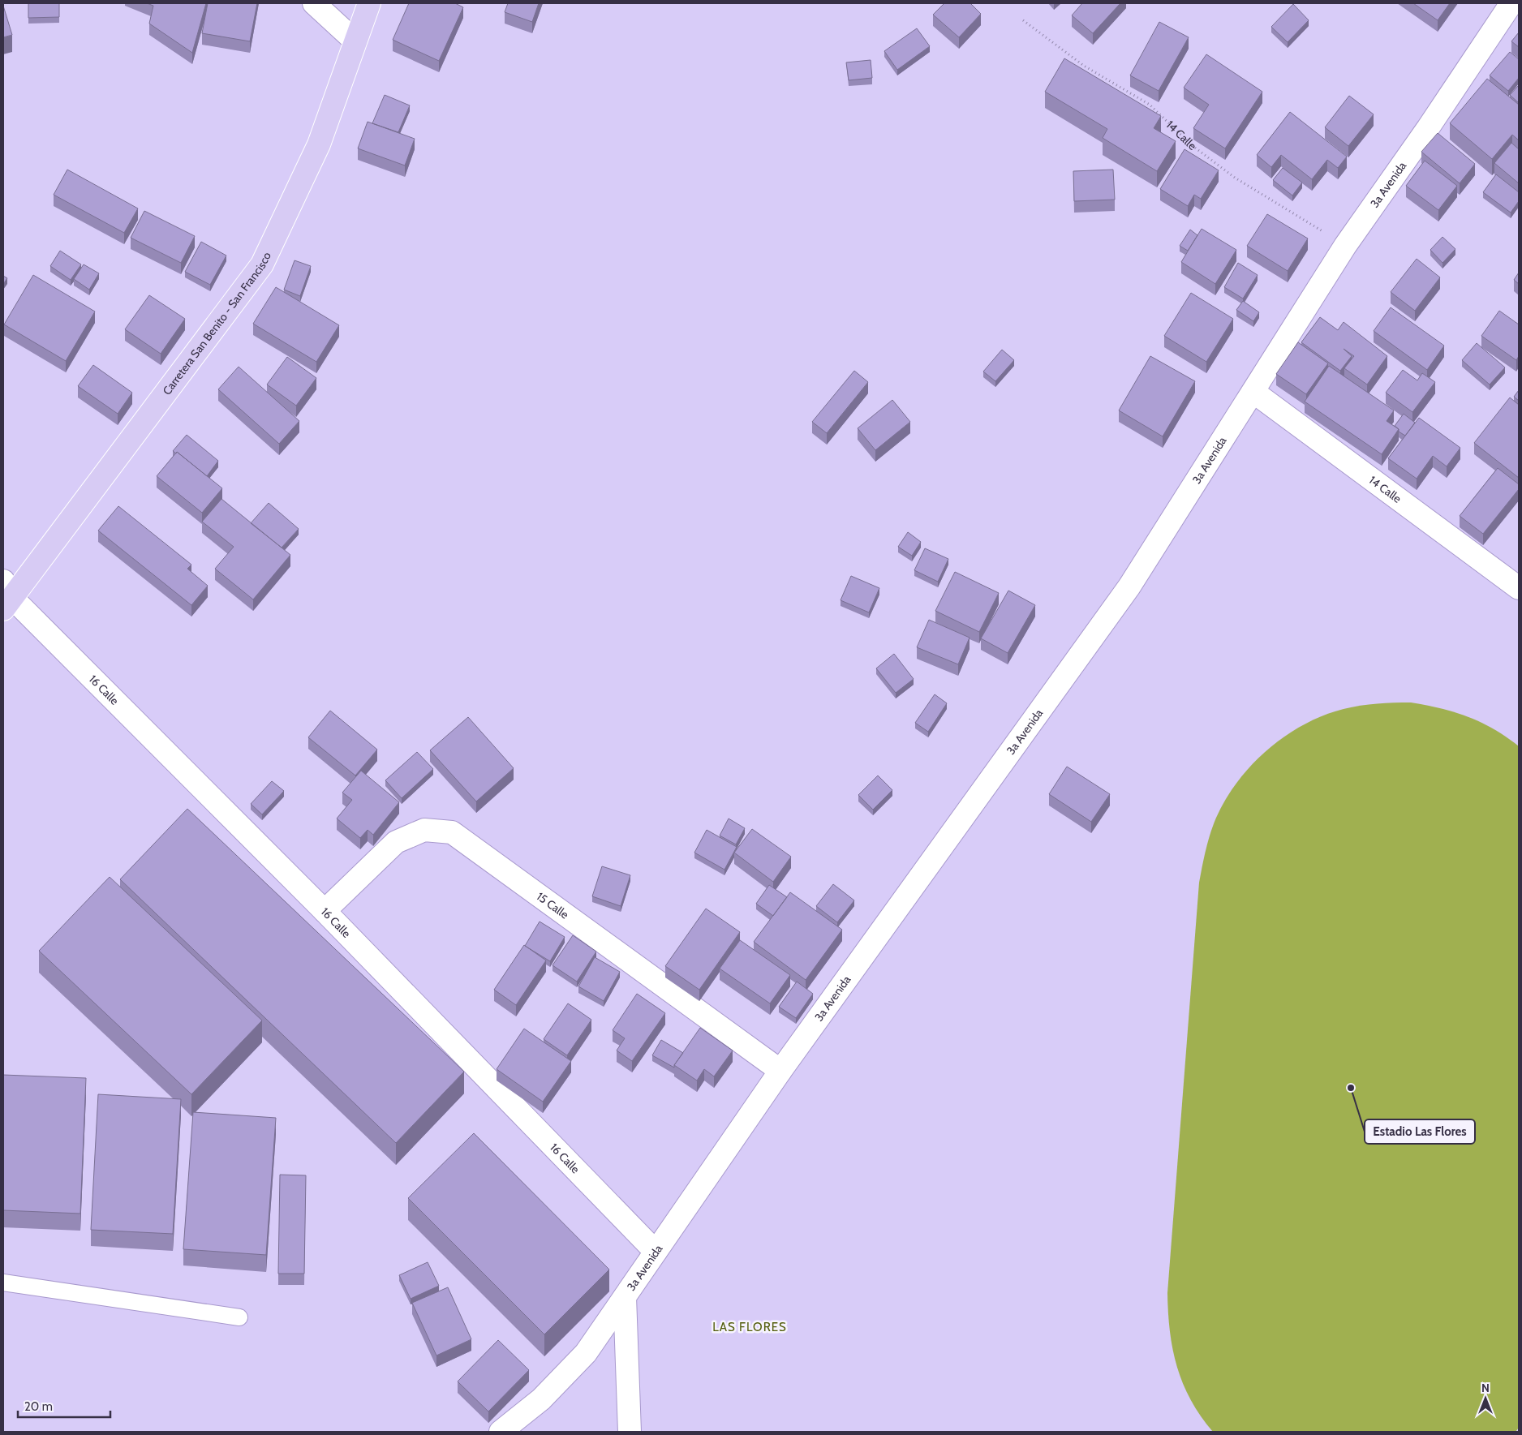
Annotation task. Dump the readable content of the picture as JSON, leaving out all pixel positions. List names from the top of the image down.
{
  "streets": {
    "main road": ["Carretera San Benito - San Francisco"],
    "street": [
      "14 Calle",
      "3a Avenida",
      "16 Calle",
      "15 Calle"
    ]
  },
  "crossings": [
    ["14 Calle", "3a Avenida"],
    ["3a Avenida", "16 Calle"],
    ["3a Avenida", "15 Calle"],
    ["Carretera San Benito - San Francisco", "16 Calle"],
    ["16 Calle", "15 Calle"]
  ],
  "districts": ["LAS FLORES"],
  "places": ["Estadio Las Flores"],
  "scale_bar": "20 m",
  "north": "top"
}
